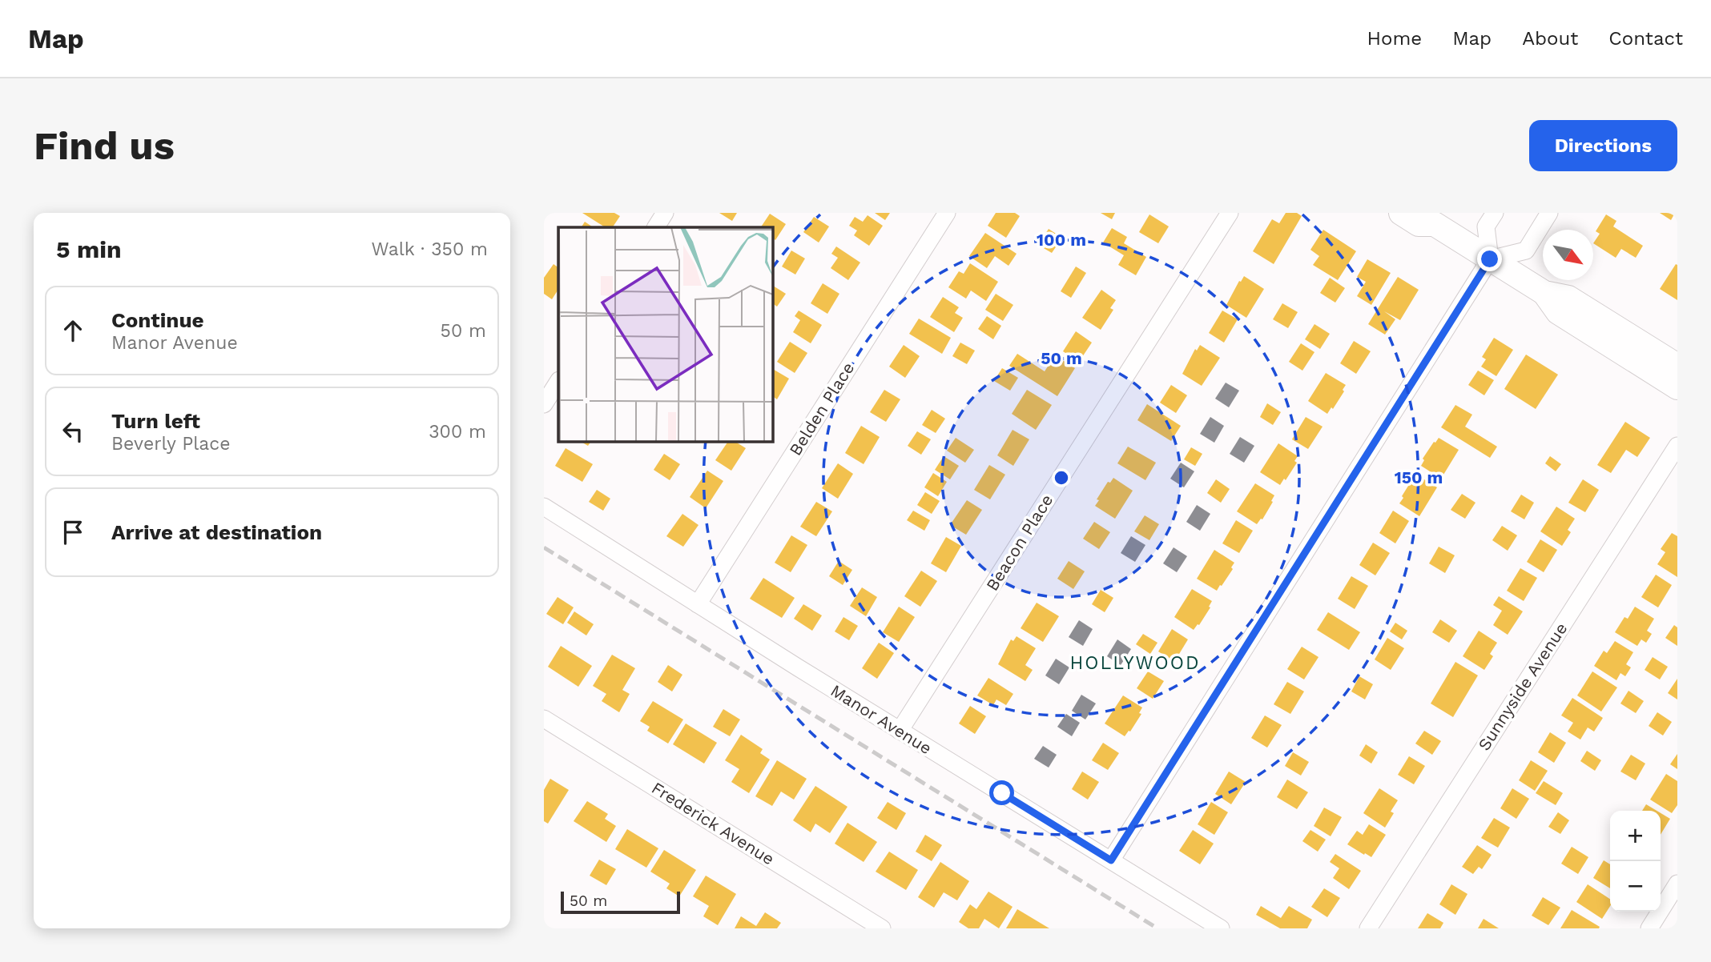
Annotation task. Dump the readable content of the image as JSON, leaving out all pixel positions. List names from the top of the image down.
{
  "streets": {
    "street": [
      "Belden Place",
      "Beacon Place",
      "Sunnyside Avenue",
      "Manor Avenue",
      "Frederick Avenue"
    ]
  },
  "crossings": [
    ["Belden Place", "Manor Avenue"],
    ["Beacon Place", "Manor Avenue"]
  ],
  "districts": ["HOLLYWOOD"],
  "scale_bar": "50 m",
  "north": "bottom right",
  "page": {
    "header": "Map",
    "nav": [
      "Home",
      "Map",
      "About",
      "Contact"
    ],
    "buttons": "Directions",
    "title": "Find us",
    "heading": ["5 min", "Walk · 350 m"],
    "list": [
      ["Continue", "Manor Avenue", "50 m"],
      ["Turn left", "Beverly Place", "300 m"],
      "Arrive at destination"
    ],
    "map_buttons": ["+", "−"],
    "scale": "50 m"
  },
  "rings": ["100 m", "50 m", "150 m"]
}
